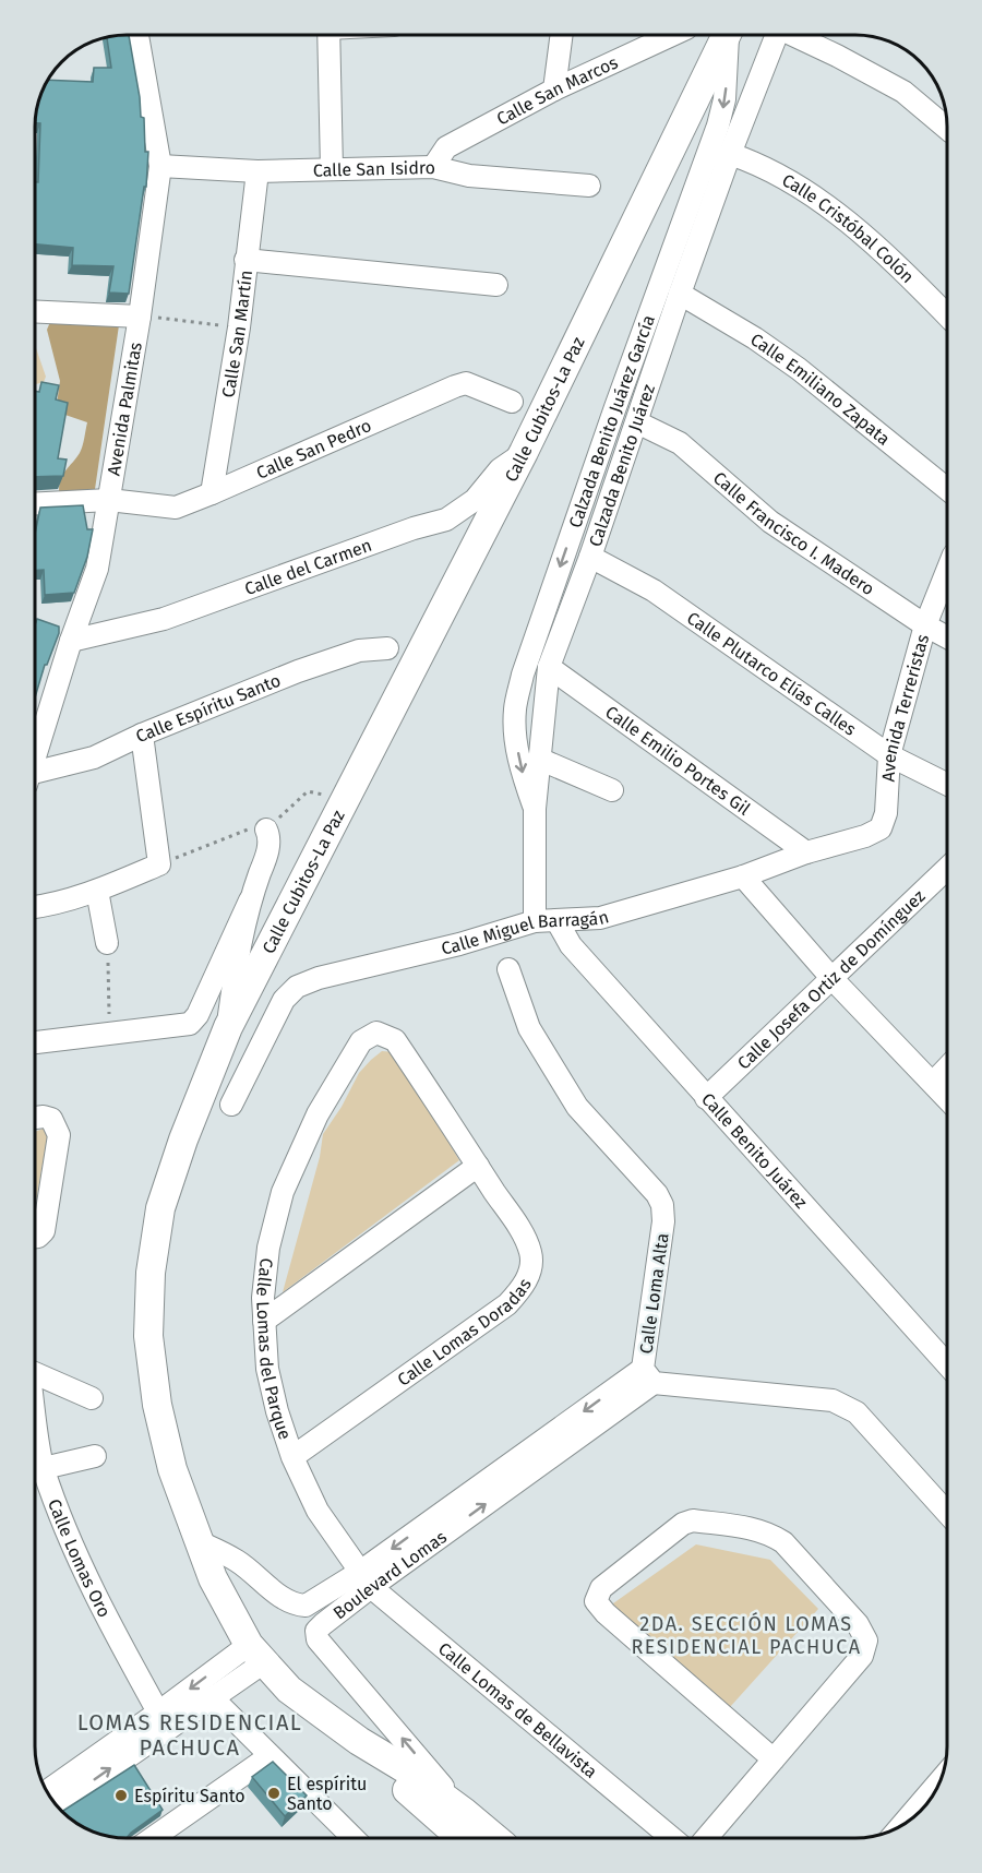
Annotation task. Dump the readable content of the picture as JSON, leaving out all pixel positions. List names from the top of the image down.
{
  "streets": {
    "main road": ["Calle Cubitos-La Paz"],
    "street": [
      "Calle San Marcos",
      "Calle San Isidro",
      "Calle Cristóbal Colón",
      "Calle San Martín",
      "Calle Emiliano Zapata",
      "Avenida Palmitas",
      "Calzada Benito Juárez García",
      "Calle San Pedro",
      "Calzada Benito Juárez",
      "Calle Francisco I. Madero",
      "Calle del Carmen",
      "Calle Plutarco Elías Calles",
      "Calle Espíritu Santo",
      "Avenida Terreristas",
      "Calle Emilio Portes Gil",
      "Calle Miguel Barragán",
      "Calle Josefa Ortiz de Domínguez",
      "Calle Benito Juárez",
      "Calle Loma Alta",
      "Calle Lomas Doradas",
      "Calle Lomas del Parque",
      "Calle Lomas Oro",
      "Boulevard Lomas",
      "Calle Lomas de Bellavista"
    ]
  },
  "crossings": [
    ["Calle San Marcos", "Calle San Isidro"],
    ["Calle San Isidro", "Calle San Martín"],
    ["Calle San Isidro", "Avenida Palmitas"],
    ["Calle Cristóbal Colón", "Calzada Benito Juárez"],
    ["Calle San Martín", "Calle San Pedro"],
    ["Calle Emiliano Zapata", "Calzada Benito Juárez"],
    ["Avenida Palmitas", "Calle San Pedro"],
    ["Avenida Palmitas", "Calle del Carmen"],
    ["Calle Cubitos-La Paz", "Calle del Carmen"],
    ["Calle Cubitos-La Paz", "Boulevard Lomas"],
    ["Calzada Benito Juárez García", "Calzada Benito Juárez"],
    ["Calzada Benito Juárez", "Calle Francisco I. Madero"],
    ["Calzada Benito Juárez", "Calle Plutarco Elías Calles"],
    ["Calzada Benito Juárez", "Calle Emilio Portes Gil"],
    ["Calzada Benito Juárez", "Calle Miguel Barragán"],
    ["Calle Francisco I. Madero", "Avenida Terreristas"],
    ["Calle Plutarco Elías Calles", "Avenida Terreristas"],
    ["Avenida Terreristas", "Calle Miguel Barragán"],
    ["Calle Emilio Portes Gil", "Calle Miguel Barragán"],
    ["Calle Miguel Barragán", "Calle Benito Juárez"],
    ["Calle Josefa Ortiz de Domínguez", "Calle Benito Juárez"],
    ["Calle Loma Alta", "Boulevard Lomas"],
    ["Calle Lomas Doradas", "Calle Lomas del Parque"],
    ["Calle Lomas del Parque", "Boulevard Lomas"],
    ["Calle Lomas del Parque", "Calle Lomas de Bellavista"],
    ["Boulevard Lomas", "Calle Lomas de Bellavista"]
  ],
  "one_way": ["Calzada Benito Juárez García"],
  "districts": ["2DA. SECCIÓN LOMAS RESIDENCIAL PACHUCA", "LOMAS RESIDENCIAL PACHUCA"],
  "places": ["El espíritu Santo", "Espíritu Santo"]
}
